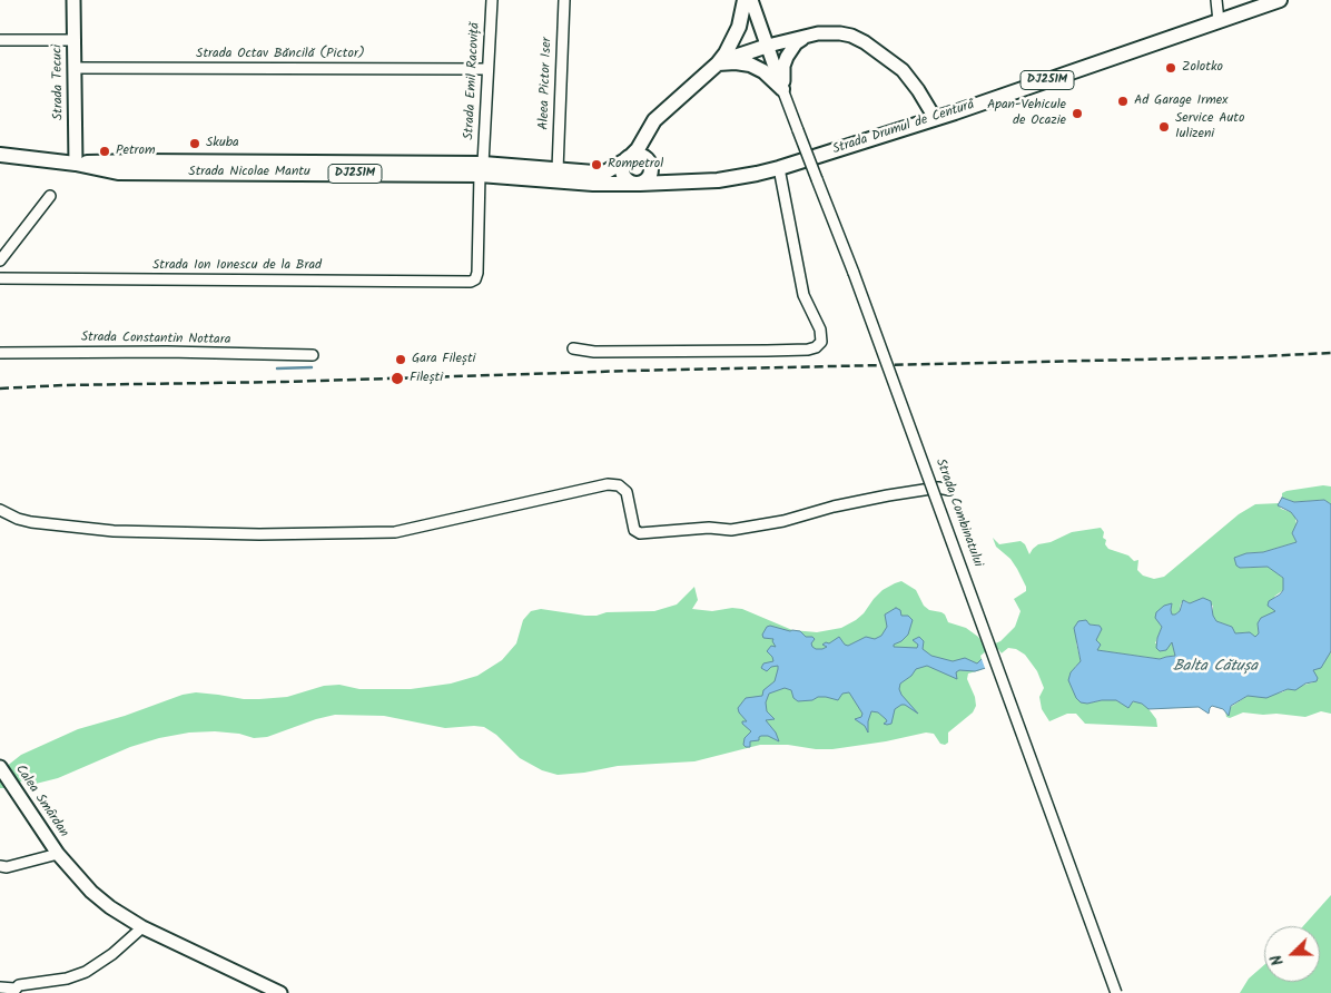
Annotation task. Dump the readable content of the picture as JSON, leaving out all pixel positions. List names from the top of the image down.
{
  "streets": {
    "highway": ["DJ251M", "Strada Drumul de Centură"],
    "main road": ["Strada Tecuci", "Strada Combinatului", "Calea Smârdan"],
    "street": [
      "Strada Octav Băncilă (Pictor)",
      "Strada Emil Racoviță",
      "Aleea Pictor Iser",
      "Strada Ion Ionescu de la Brad",
      "Strada Constantin Nottara"
    ]
  },
  "crossings": [
    ["Strada Octav Băncilă (Pictor)", "Strada Emil Racoviță"],
    ["Strada Octav Băncilă (Pictor)", "Strada Tecuci"],
    ["DJ251M", "Strada Emil Racoviță"],
    ["DJ251M", "Strada Tecuci"],
    ["DJ251M", "Aleea Pictor Iser"],
    ["DJ251M", "Strada Drumul de Centură"],
    ["Strada Emil Racoviță", "Strada Ion Ionescu de la Brad"]
  ],
  "water": ["Balta Cătușa"],
  "places": [
    "Zolotko",
    "Ad Garage Irmex",
    "Apan-Vehicule de Ocazie",
    "Service Auto Iulizeni",
    "Skuba",
    "Petrom",
    "Rompetrol",
    "Gara Filești",
    "Filești"
  ],
  "north": "left"
}
